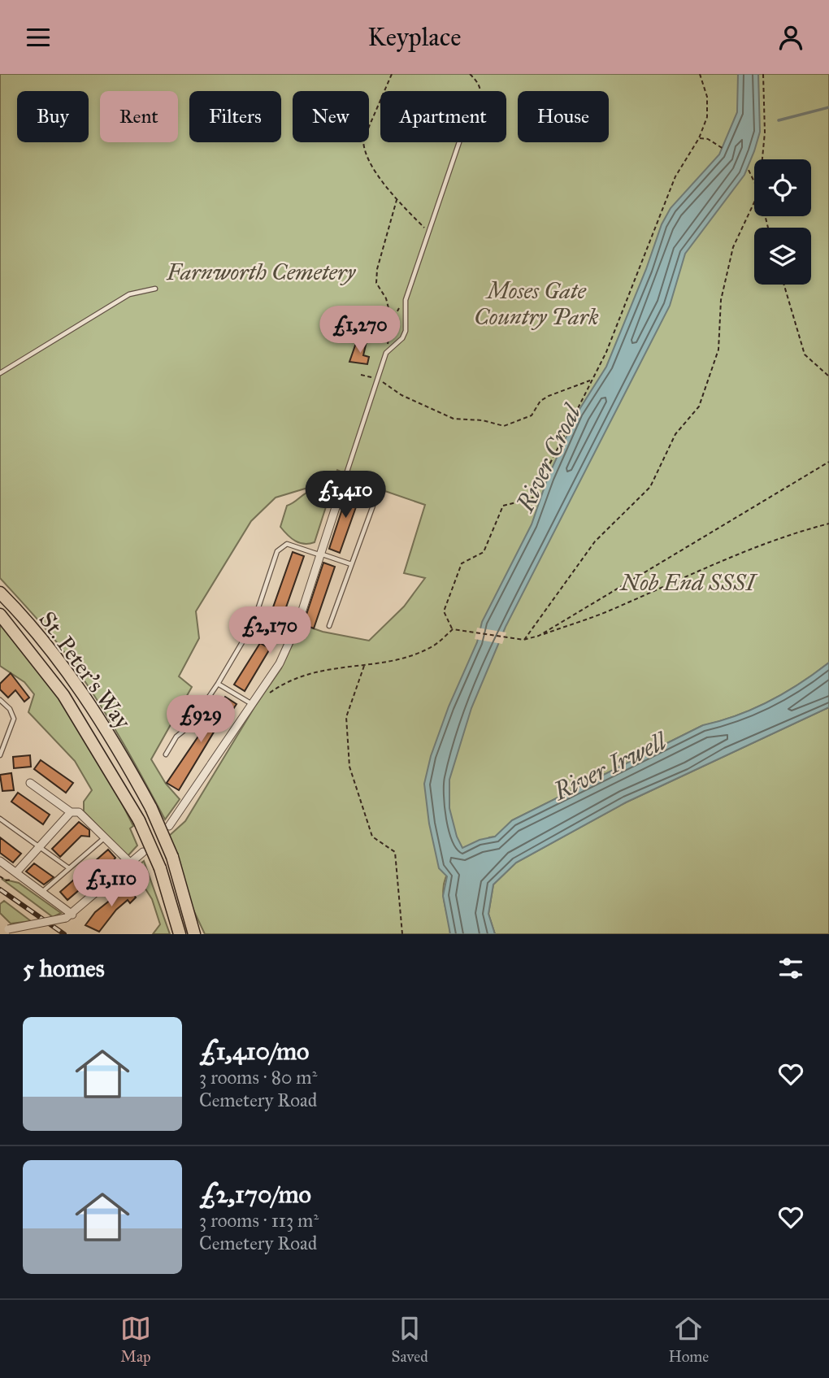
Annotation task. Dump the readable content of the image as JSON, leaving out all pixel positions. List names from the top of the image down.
{
  "streets": {
    "highway": ["St. Peter's Way"]
  },
  "water": ["River Croal", "River Irwell"],
  "parks": ["Farnworth Cemetery", "Moses Gate Country Park", "Nob End SSSI"],
  "page": {
    "header": "Keyplace",
    "chip": [
      "Buy",
      "Rent",
      "Filters",
      "New",
      "Apartment",
      "House"
    ],
    "price": [
      "£1,270",
      "£1,410",
      "£2,170",
      "£929",
      "£1,110"
    ],
    "heading": "5 homes",
    "list": [
      {
        "name": "£1,410/mo",
        "note": "3 rooms · 80 m² · Cemetery Road"
      },
      {
        "name": "£2,170/mo",
        "note": "3 rooms · 113 m² · Cemetery Road"
      }
    ],
    "tabs": ["Map", "Saved", "Home"]
  }
}
